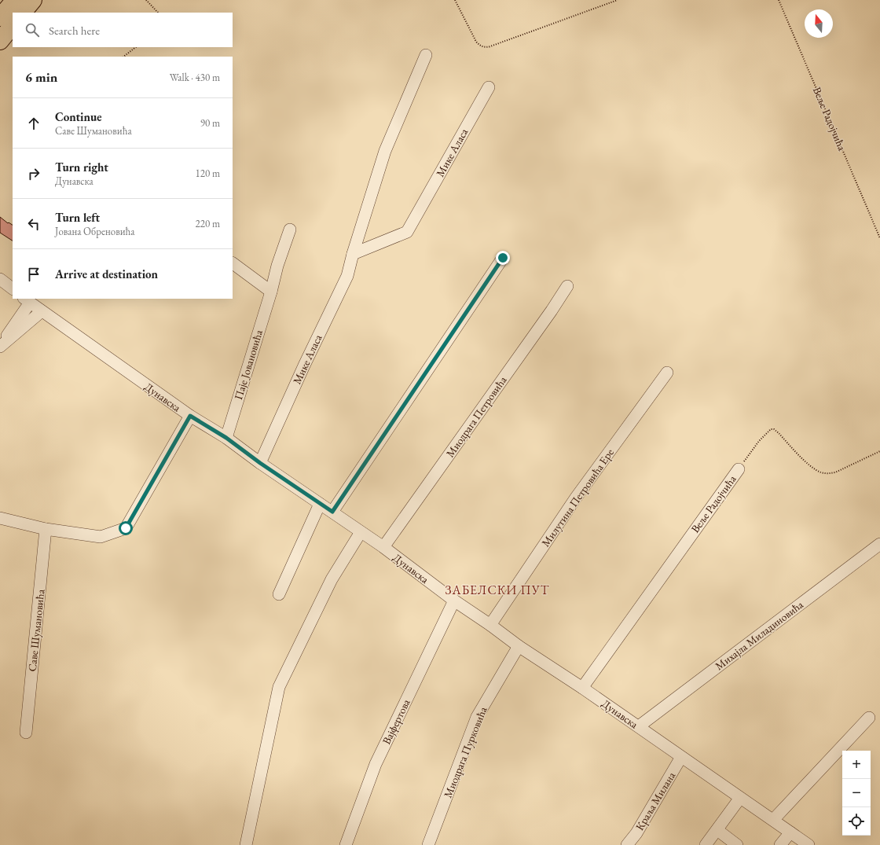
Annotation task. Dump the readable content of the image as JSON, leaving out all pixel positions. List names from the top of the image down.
{
  "streets": {
    "street": [
      "Веље Радојчића",
      "Мике Аласа",
      "Паје Јовановића",
      "Дунавска",
      "Миодрага Петровића",
      "Милутина Петровића Ере",
      "Саве Шумановића",
      "Михајла Миладиновића",
      "Вајфертова",
      "Миодрага Пурковића",
      "Краља Милана"
    ]
  },
  "crossings": [
    ["Веље Радојчића", "Дунавска"],
    ["Мике Аласа", "Дунавска"],
    ["Паје Јовановића", "Дунавска"],
    ["Дунавска", "Миодрага Петровића"],
    ["Дунавска", "Милутина Петровића Ере"],
    ["Дунавска", "Михајла Миладиновића"],
    ["Дунавска", "Вајфертова"],
    ["Дунавска", "Миодрага Пурковића"],
    ["Дунавска", "Краља Милана"]
  ],
  "districts": ["ЗАБЕЛСКИ ПУТ"],
  "north": "top",
  "page": {
    "search": "Search here",
    "heading": ["6 min", "Walk · 430 m"],
    "list": [
      ["Continue", "Саве Шумановића", "90 m"],
      ["Turn right", "Дунавска", "120 m"],
      ["Turn left", "Јована Обреновића", "220 m"],
      "Arrive at destination"
    ],
    "map_buttons": ["+", "−"]
  }
}
